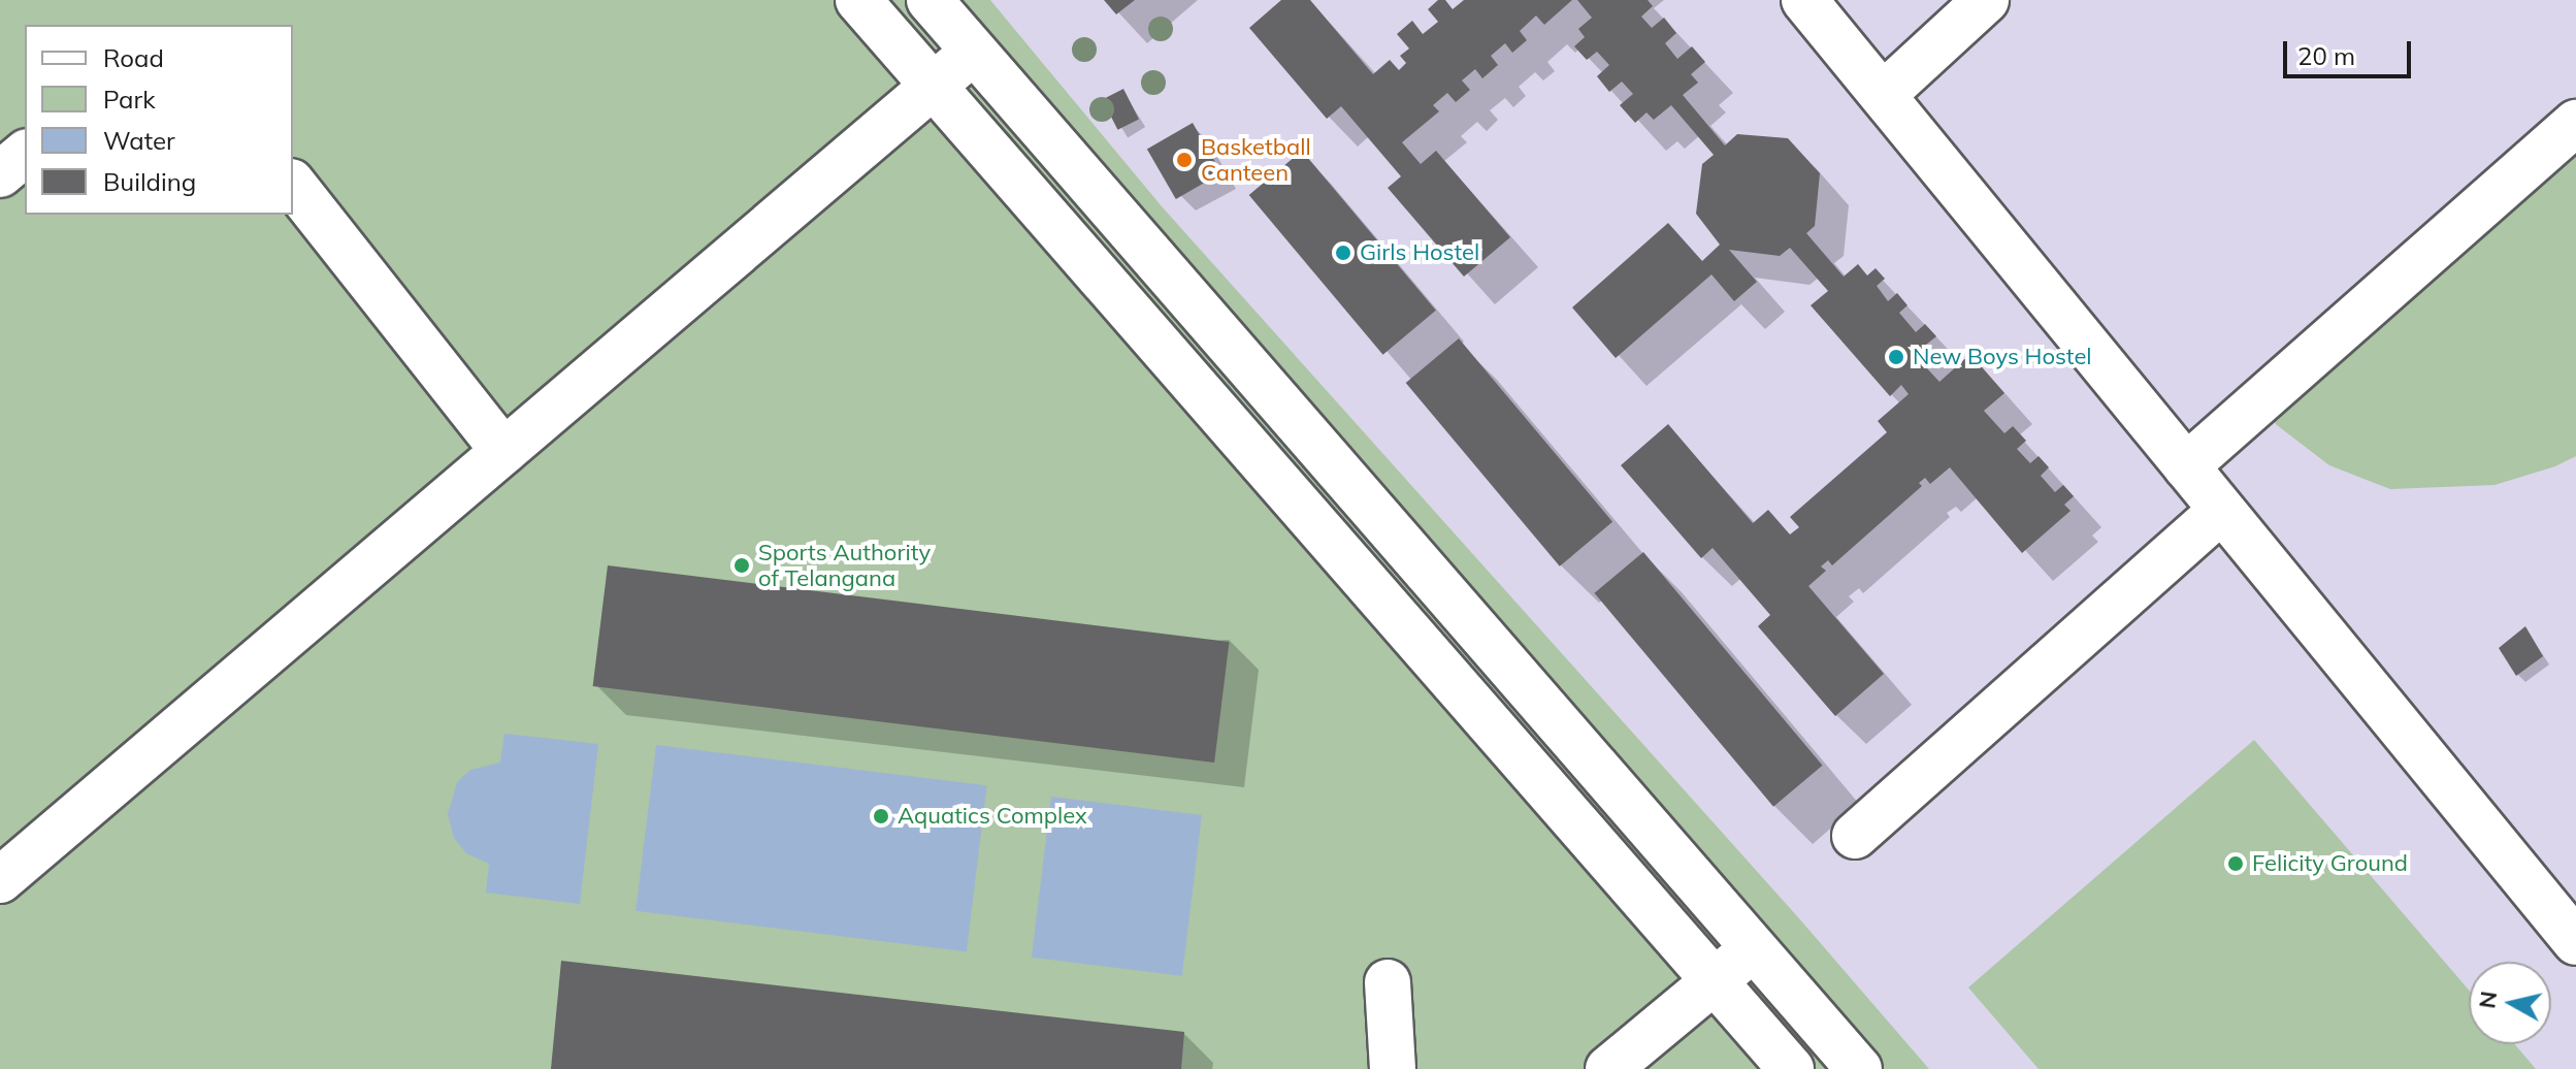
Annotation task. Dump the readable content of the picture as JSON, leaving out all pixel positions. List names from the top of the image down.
{
  "places": [
    "Basketball Canteen",
    "Girls Hostel",
    "New Boys Hostel",
    "Sports Authority of Telangana",
    "Aquatics Complex",
    "Felicity Ground"
  ],
  "legend": [
    "Road",
    "Park",
    "Water",
    "Building"
  ],
  "scale_bar": "20 m",
  "north": "left"
}
